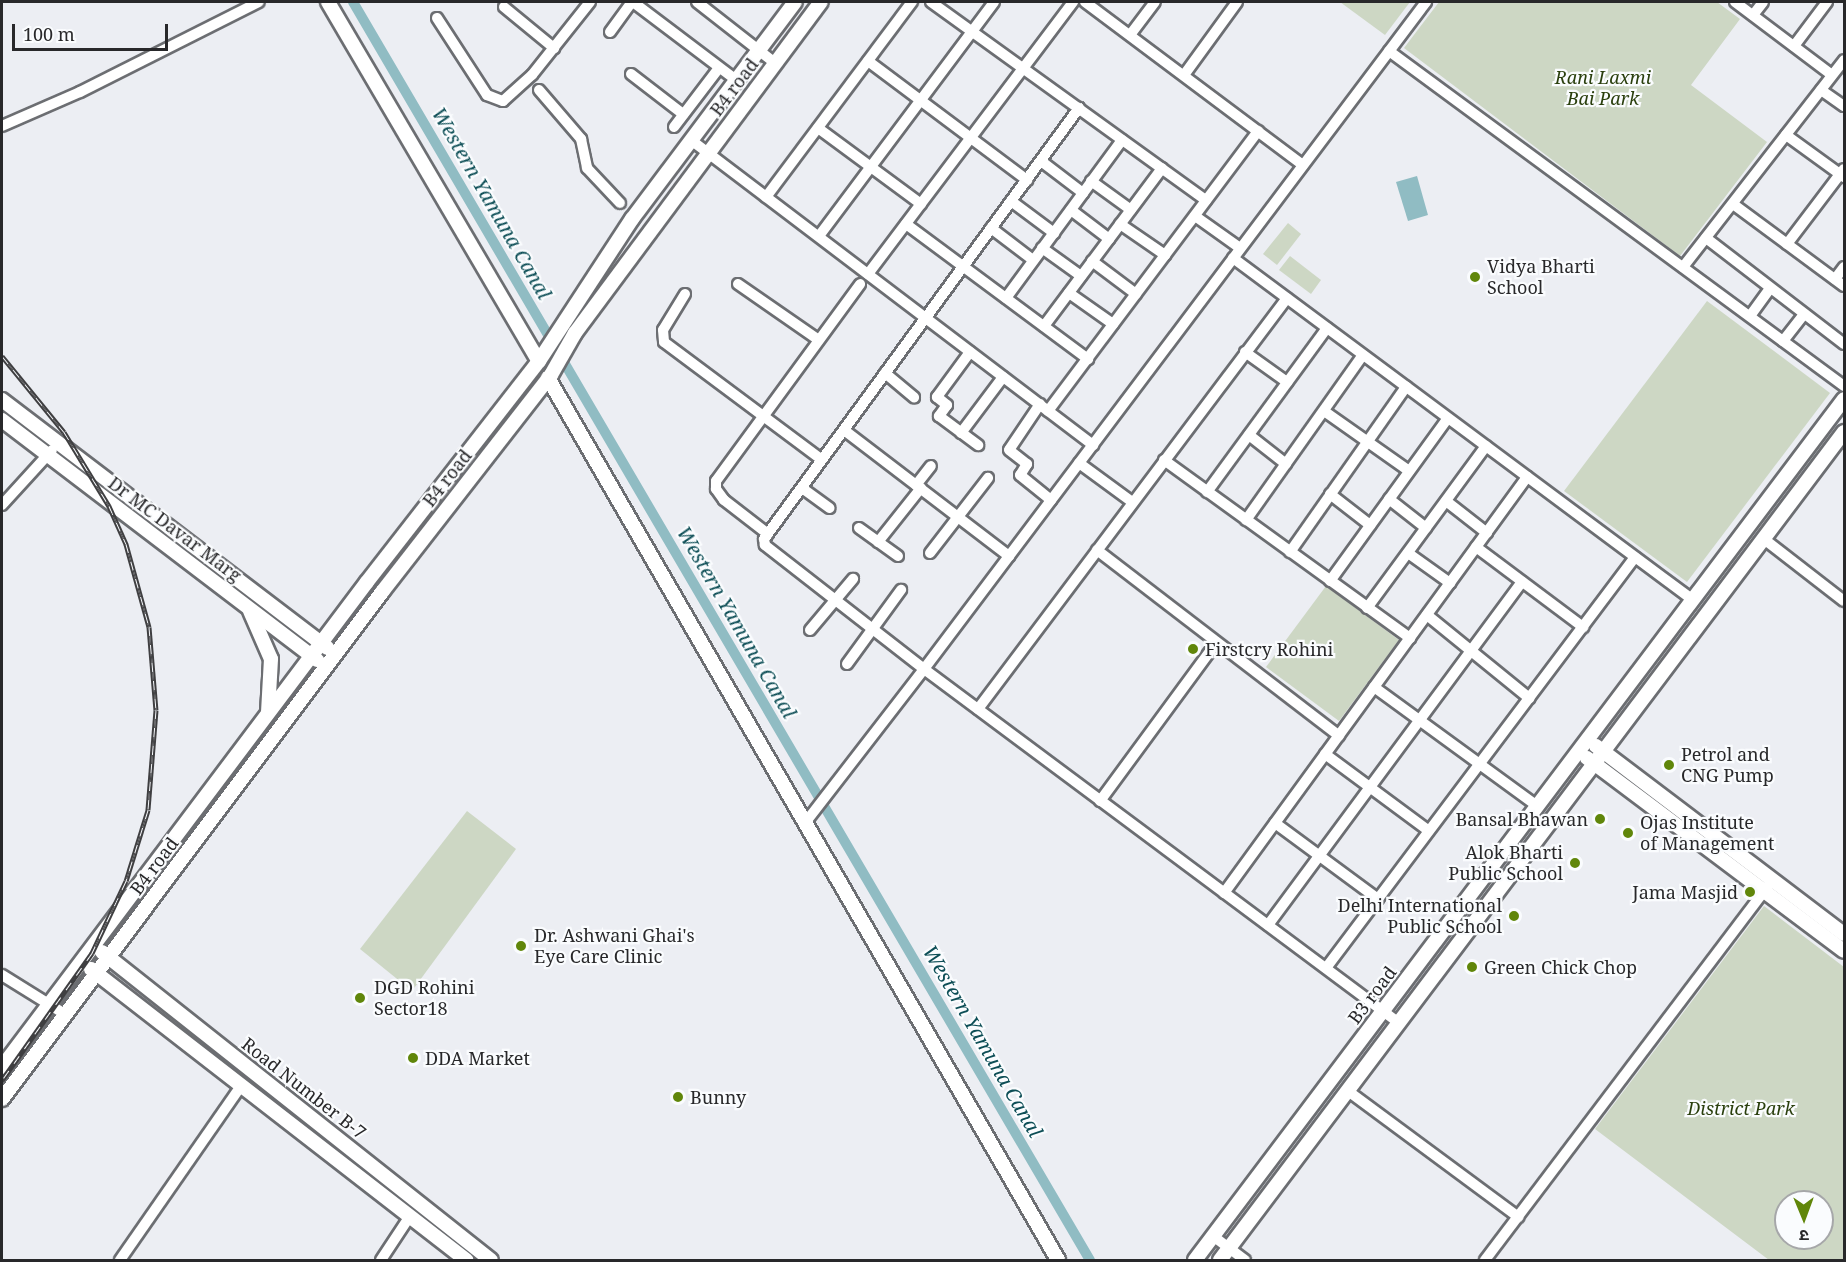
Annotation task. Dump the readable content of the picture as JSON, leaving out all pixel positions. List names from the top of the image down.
{
  "streets": {
    "street": [
      "B4 road",
      "Dr MC Davar Marg",
      "B3 road",
      "Road Number B-7"
    ]
  },
  "crossings": [
    ["B4 road", "Dr MC Davar Marg"],
    ["B4 road", "Road Number B-7"]
  ],
  "water": ["Western Yamuna Canal"],
  "parks": ["Rani Laxmi Bai Park", "District Park"],
  "places": [
    "Vidya Bharti School",
    "Firstcry Rohini",
    "Petrol and CNG Pump",
    "Bansal Bhawan",
    "Ojas Institute of Management",
    "Alok Bharti Public School",
    "Jama Masjid",
    "Delhi International Public School",
    "Dr. Ashwani Ghai's Eye Care Clinic",
    "Green Chick Chop",
    "DGD Rohini Sector18",
    "DDA Market",
    "Bunny"
  ],
  "scale_bar": "100 m",
  "north": "bottom"
}
